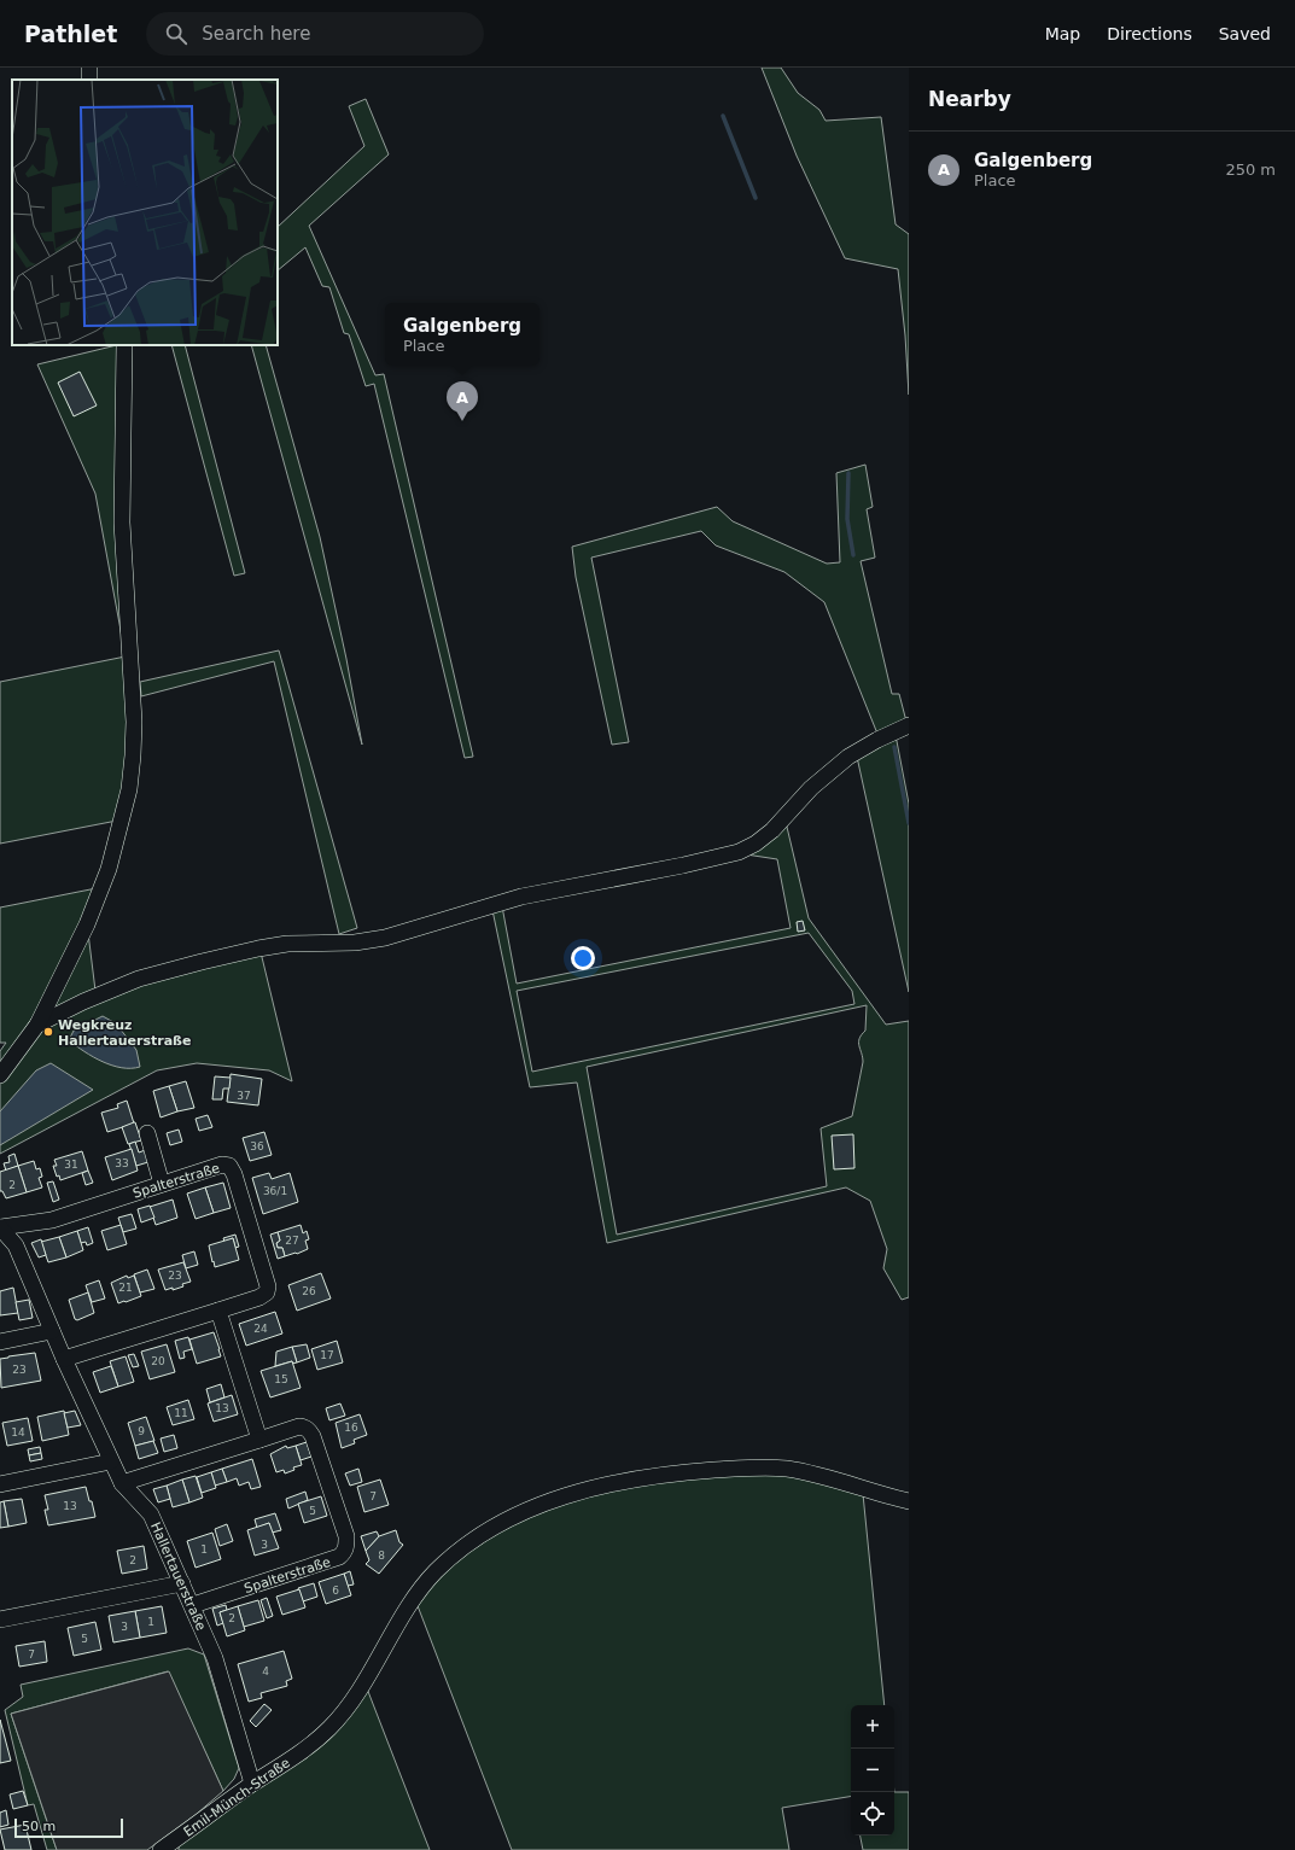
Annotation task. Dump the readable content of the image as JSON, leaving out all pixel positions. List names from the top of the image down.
{
  "streets": {
    "street": ["Spalterstraße", "Hallertauerstraße", "Emil-Münch-Straße"]
  },
  "crossings": [
    ["Spalterstraße", "Hallertauerstraße"],
    ["Hallertauerstraße", "Emil-Münch-Straße"]
  ],
  "places": ["Wegkreuz Hallertauerstraße"],
  "house_numbers": [
    "37",
    "36",
    "33",
    "31",
    "2",
    "36/1",
    "27",
    "23",
    "21",
    "26",
    "24",
    "17",
    "20",
    "23",
    "15",
    "13",
    "11",
    "16",
    "9",
    "14",
    "7",
    "13",
    "5",
    "3",
    "1",
    "8",
    "2",
    "6",
    "2",
    "1",
    "3",
    "5",
    "7",
    "4"
  ],
  "scale_bar": "50 m",
  "page": {
    "header": "Pathlet",
    "search": "Search here",
    "nav": ["Map", "Directions", "Saved"],
    "heading": "Nearby",
    "list": [
      {
        "mark": "A",
        "name": "Galgenberg",
        "note": "Place",
        "value": "250 m"
      }
    ],
    "popup": ["Galgenberg", "Place"],
    "pins": "A",
    "map_buttons": ["+", "−"],
    "scale": "50 m"
  }
}
